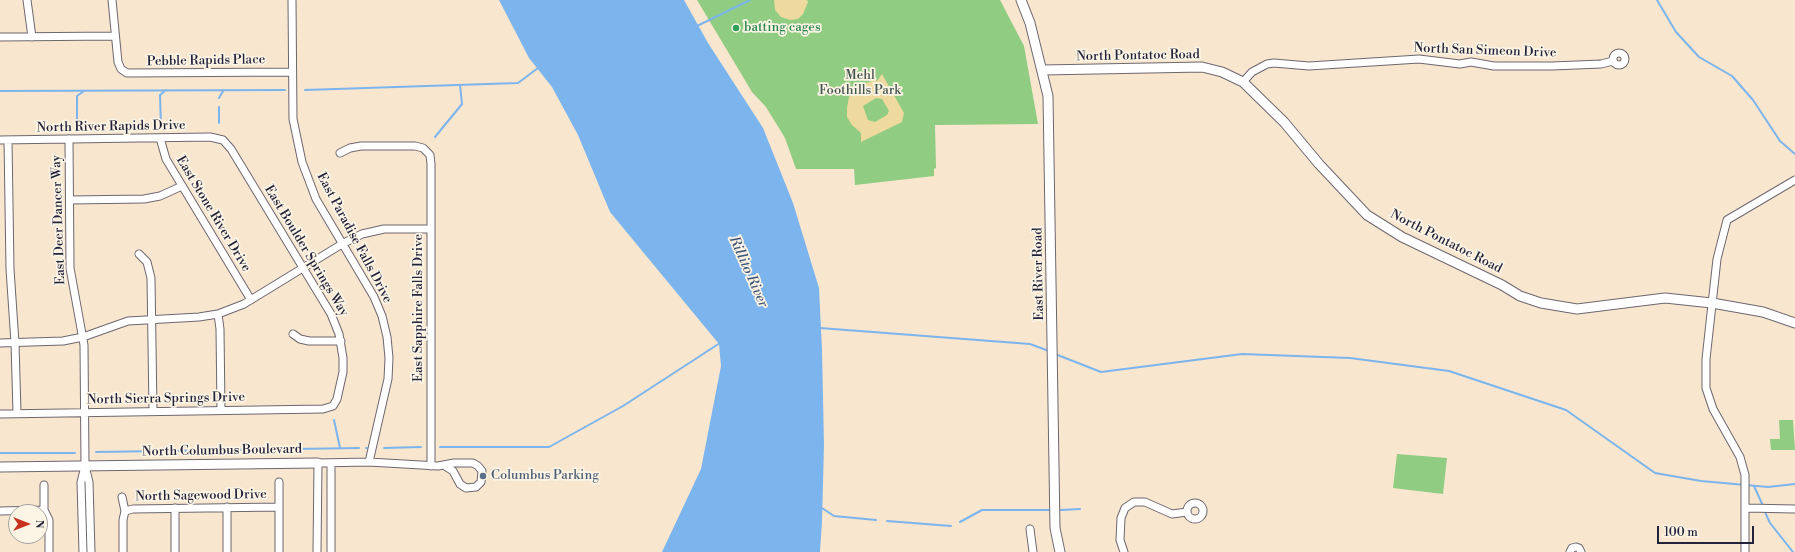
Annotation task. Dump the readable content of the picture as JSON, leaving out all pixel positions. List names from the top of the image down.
{
  "streets": {
    "street": [
      "North San Simeon Drive",
      "North Pontatoc Road",
      "Pebble Rapids Place",
      "North River Rapids Drive",
      "East Stone River Drive",
      "East Deer Dancer Way",
      "East Paradise Falls Drive",
      "East Boulder Springs Way",
      "East River Road",
      "East Sapphire Falls Drive",
      "North Sierra Springs Drive",
      "North Columbus Boulevard",
      "North Sagewood Drive"
    ]
  },
  "crossings": [
    ["North San Simeon Drive", "North Pontatoc Road"],
    ["North Pontatoc Road", "East River Road"],
    ["Pebble Rapids Place", "East Paradise Falls Drive"],
    ["North River Rapids Drive", "East Stone River Drive"],
    ["North River Rapids Drive", "East Deer Dancer Way"],
    ["North River Rapids Drive", "East Boulder Springs Way"],
    ["East Deer Dancer Way", "North Sierra Springs Drive"],
    ["East Deer Dancer Way", "North Columbus Boulevard"],
    ["East Paradise Falls Drive", "North Columbus Boulevard"],
    ["East Boulder Springs Way", "North Sierra Springs Drive"],
    ["East Sapphire Falls Drive", "North Columbus Boulevard"]
  ],
  "water": ["Rillito River"],
  "parks": ["Mehl Foothills Park"],
  "places": ["batting cages", "Columbus Parking"],
  "scale_bar": "100 m",
  "north": "right"
}
